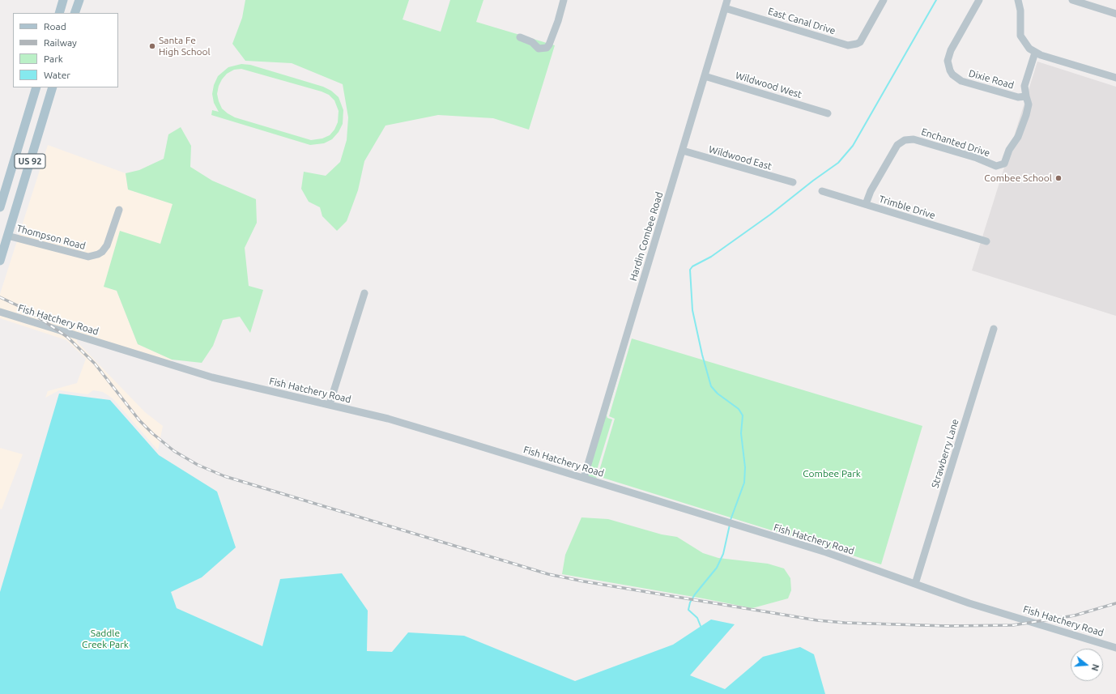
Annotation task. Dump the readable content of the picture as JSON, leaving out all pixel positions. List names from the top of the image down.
{
  "streets": {
    "main road": ["US 92"],
    "street": [
      "East Canal Drive",
      "Dixie Road",
      "Wildwood West",
      "Enchanted Drive",
      "Wildwood East",
      "Trimble Drive",
      "Hardin Combee Road",
      "Thompson Road",
      "Fish Hatchery Road",
      "Strawberry Lane"
    ]
  },
  "crossings": [
    ["East Canal Drive", "Hardin Combee Road"],
    ["Dixie Road", "Enchanted Drive"],
    ["Wildwood West", "Hardin Combee Road"],
    ["Enchanted Drive", "Trimble Drive"],
    ["Wildwood East", "Hardin Combee Road"],
    ["US 92", "Thompson Road"],
    ["Hardin Combee Road", "Fish Hatchery Road"],
    ["Fish Hatchery Road", "Strawberry Lane"]
  ],
  "parks": ["Combee Park", "Saddle Creek Park"],
  "places": ["Santa Fe High School", "Combee School"],
  "legend": [
    "Road",
    "Railway",
    "Park",
    "Water"
  ],
  "north": "right"
}
